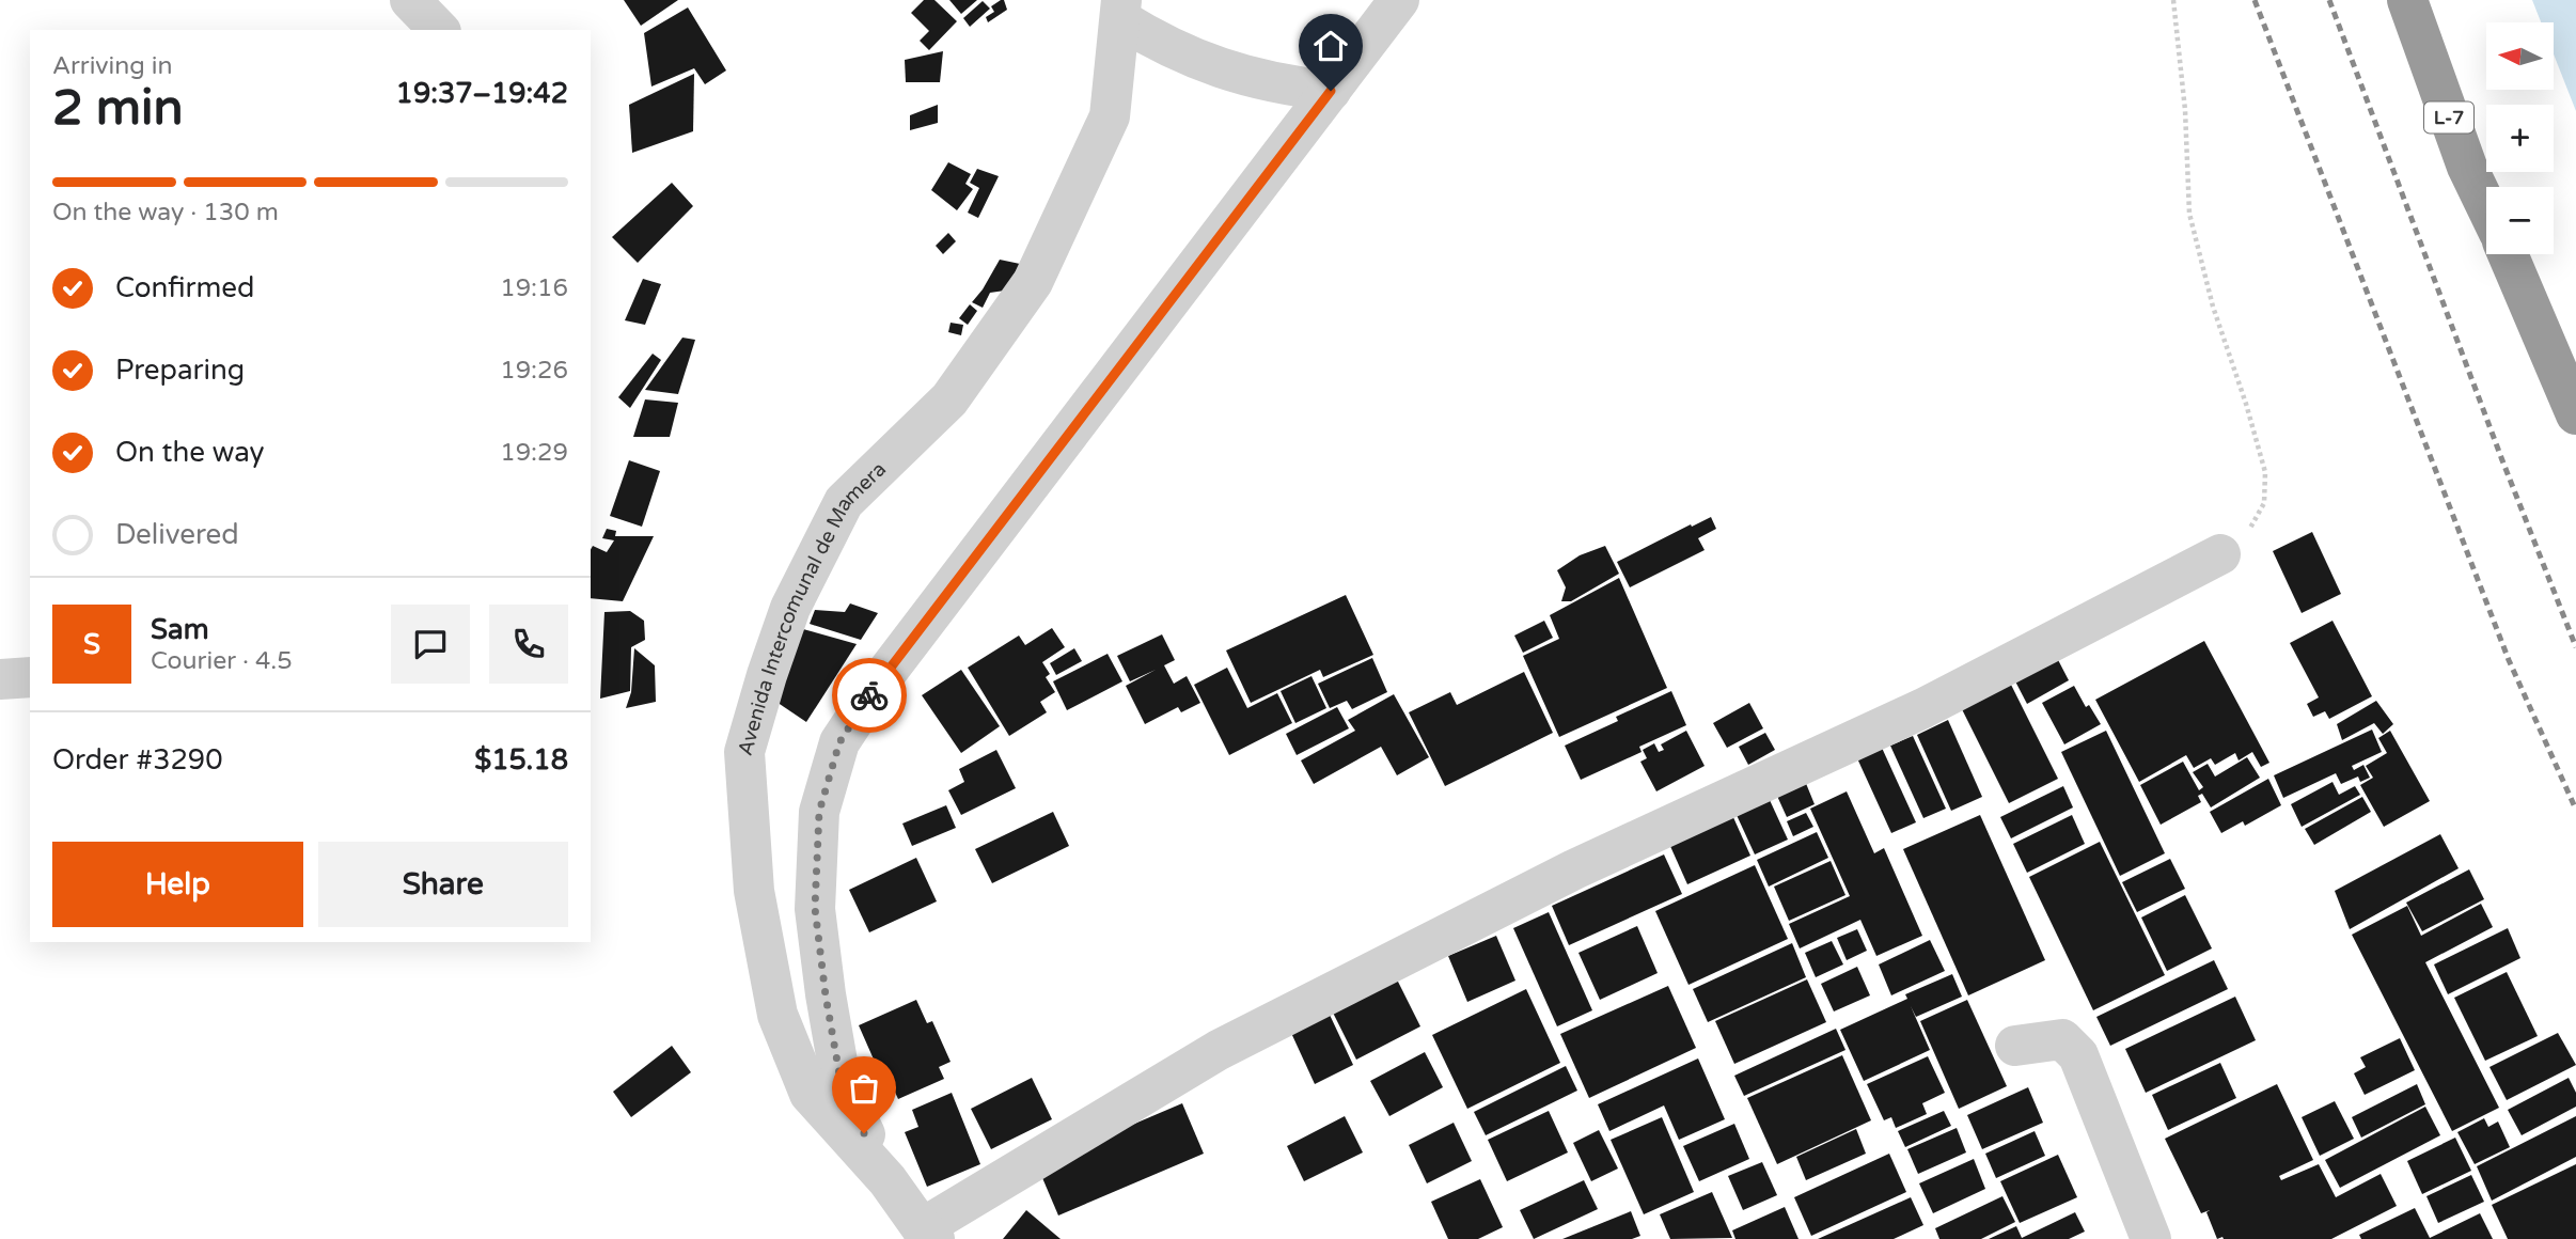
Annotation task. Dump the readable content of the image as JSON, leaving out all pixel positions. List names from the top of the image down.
{
  "streets": {
    "highway": ["L-7"],
    "street": ["Avenida Intercomunal de Mamera"]
  },
  "north": "left",
  "page": {
    "map_buttons": ["+", "−"],
    "heading": ["2 min", "Arriving in", "19:37–19:42"],
    "panel": [
      "Sam",
      "Courier · 4.5",
      "Order #3290",
      "$15.18"
    ],
    "bar": "On the way · 130 m",
    "list": [
      ["Confirmed", "19:16"],
      ["Preparing", "19:26"],
      ["On the way", "19:29"],
      "Delivered"
    ],
    "round": "S",
    "buttons": ["Help", "Share"]
  }
}
